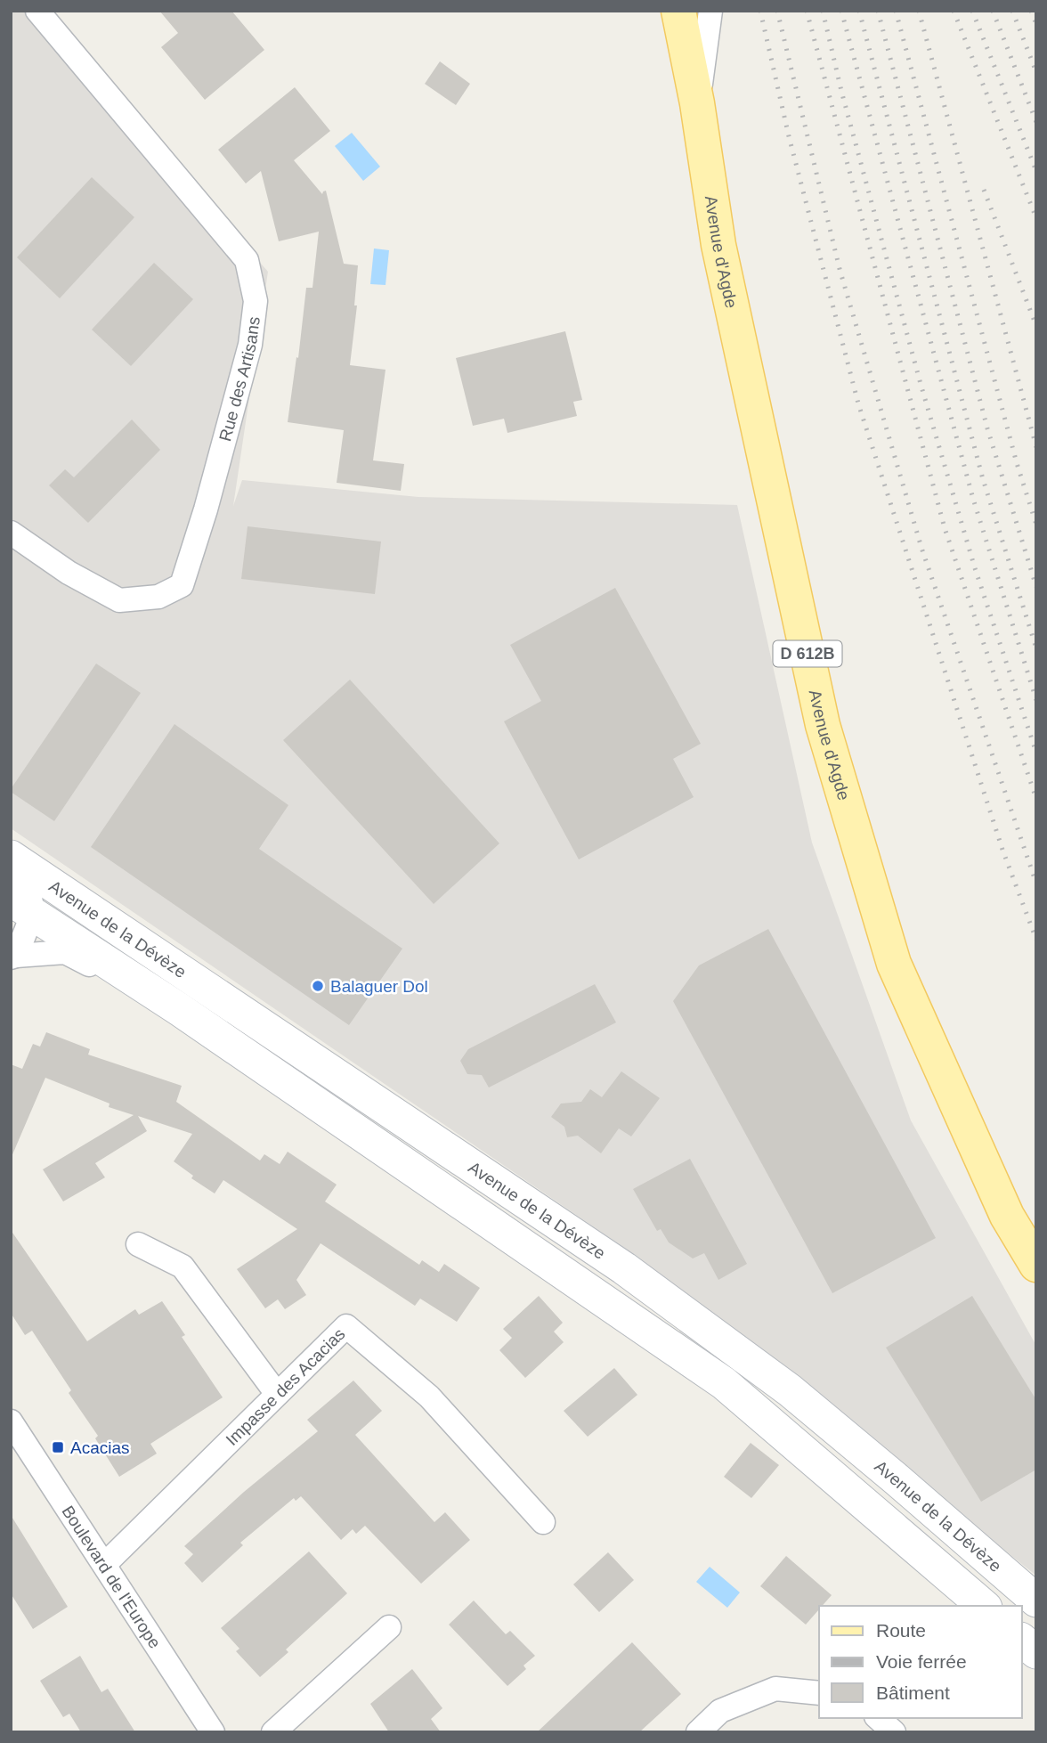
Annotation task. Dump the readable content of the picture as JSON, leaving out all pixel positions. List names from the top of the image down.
{
  "streets": {
    "main road": ["Avenue d'Agde", "D 612B", "Avenue de la Dévèze"],
    "street": ["Rue des Artisans", "Impasse des Acacias", "Boulevard de l'Europe"]
  },
  "crossings": [
    ["Impasse des Acacias", "Boulevard de l'Europe"]
  ],
  "places": {
    "other": ["Balaguer Dol"],
    "transit": ["Acacias"]
  },
  "legend": ["Route", "Voie ferrée", "Bâtiment"]
}
